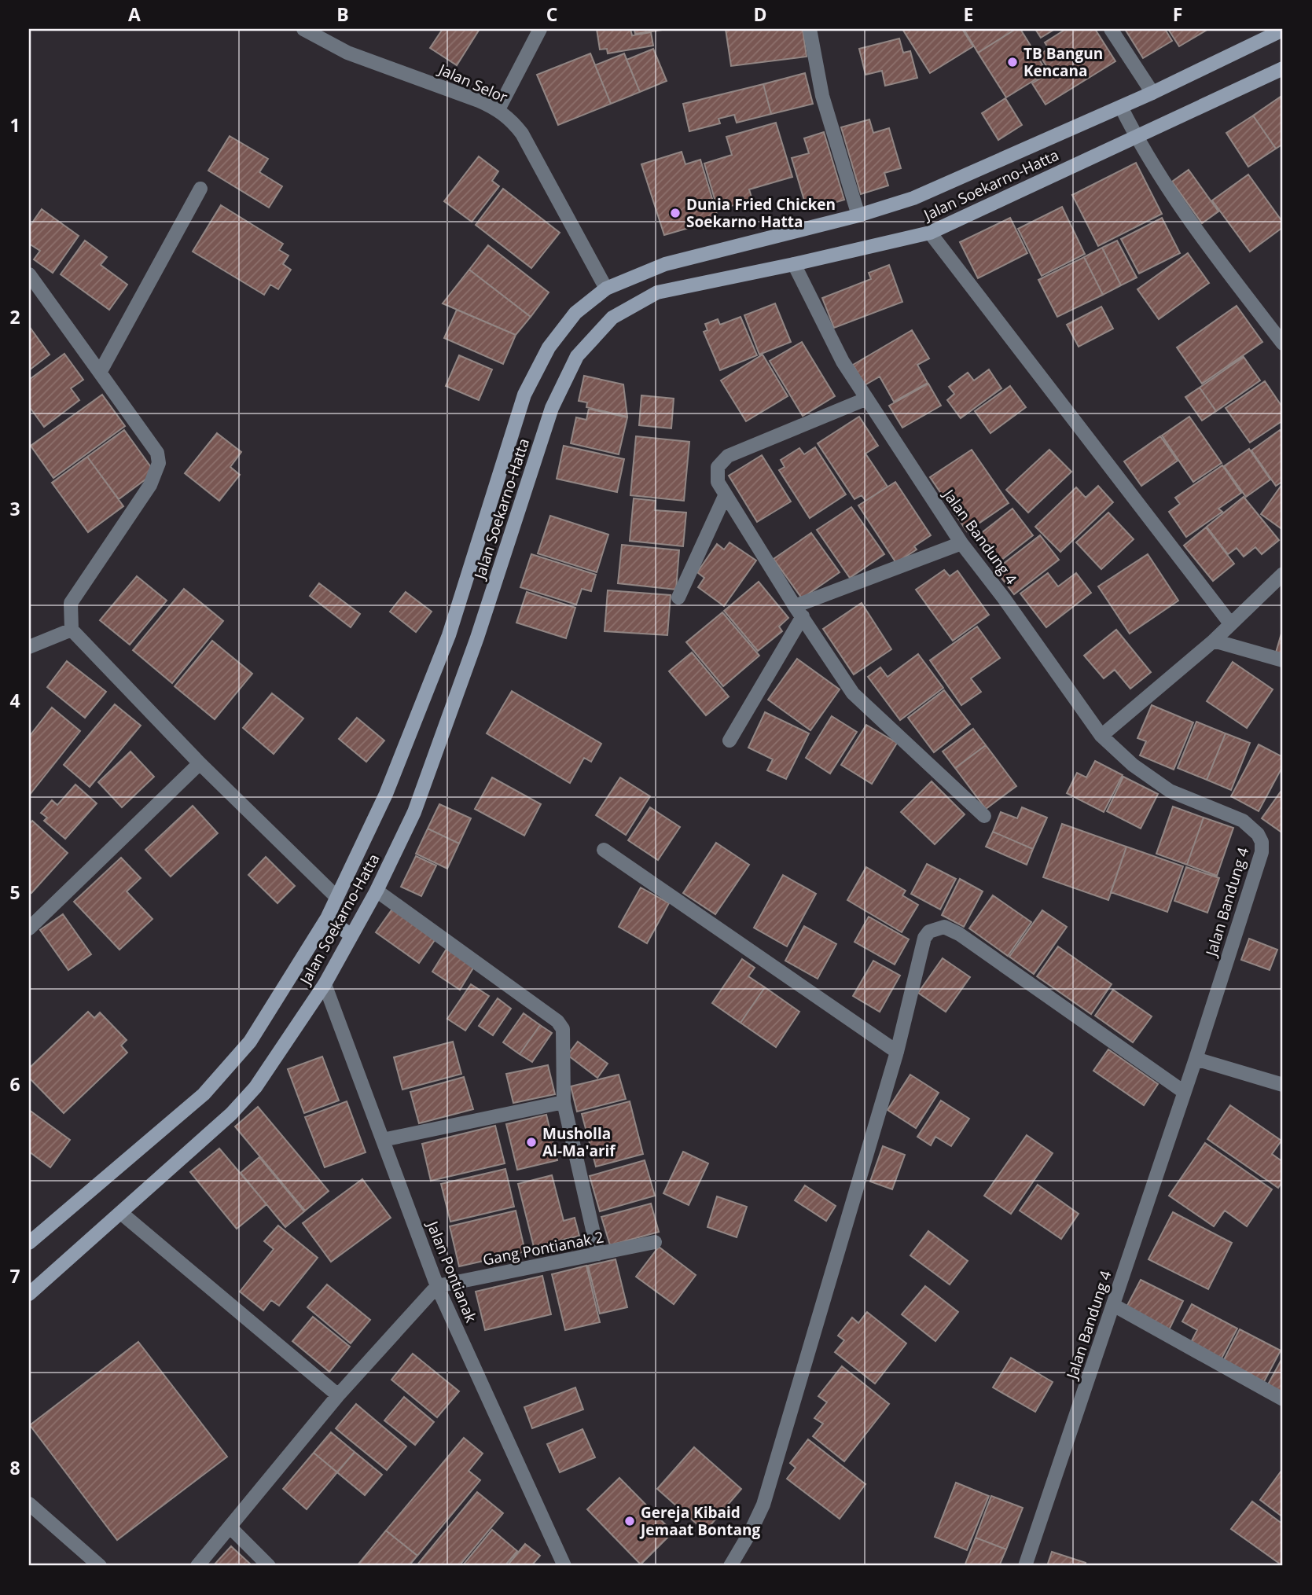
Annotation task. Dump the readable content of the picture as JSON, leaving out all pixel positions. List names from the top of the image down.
{
  "streets": {
    "main road": ["Jalan Soekarno-Hatta"],
    "street": [
      "Jalan Selor",
      "Jalan Bandung 4",
      "Gang Pontianak 2",
      "Jalan Pontianak"
    ]
  },
  "crossings": [
    ["Jalan Selor", "Jalan Soekarno-Hatta"],
    ["Jalan Soekarno-Hatta", "Jalan Bandung 4"],
    ["Jalan Soekarno-Hatta", "Jalan Pontianak"],
    ["Gang Pontianak 2", "Jalan Pontianak"]
  ],
  "places": [
    "TB Bangun Kencana",
    "Dunia Fried Chicken Soekarno Hatta",
    "Musholla Al-Ma'arif",
    "Gereja Kibaid Jemaat Bontang"
  ],
  "grid": {
    "columns": [
      "A",
      "B",
      "C",
      "D",
      "E",
      "F"
    ],
    "rows": [
      "1",
      "2",
      "3",
      "4",
      "5",
      "6",
      "7",
      "8"
    ]
  }
}
